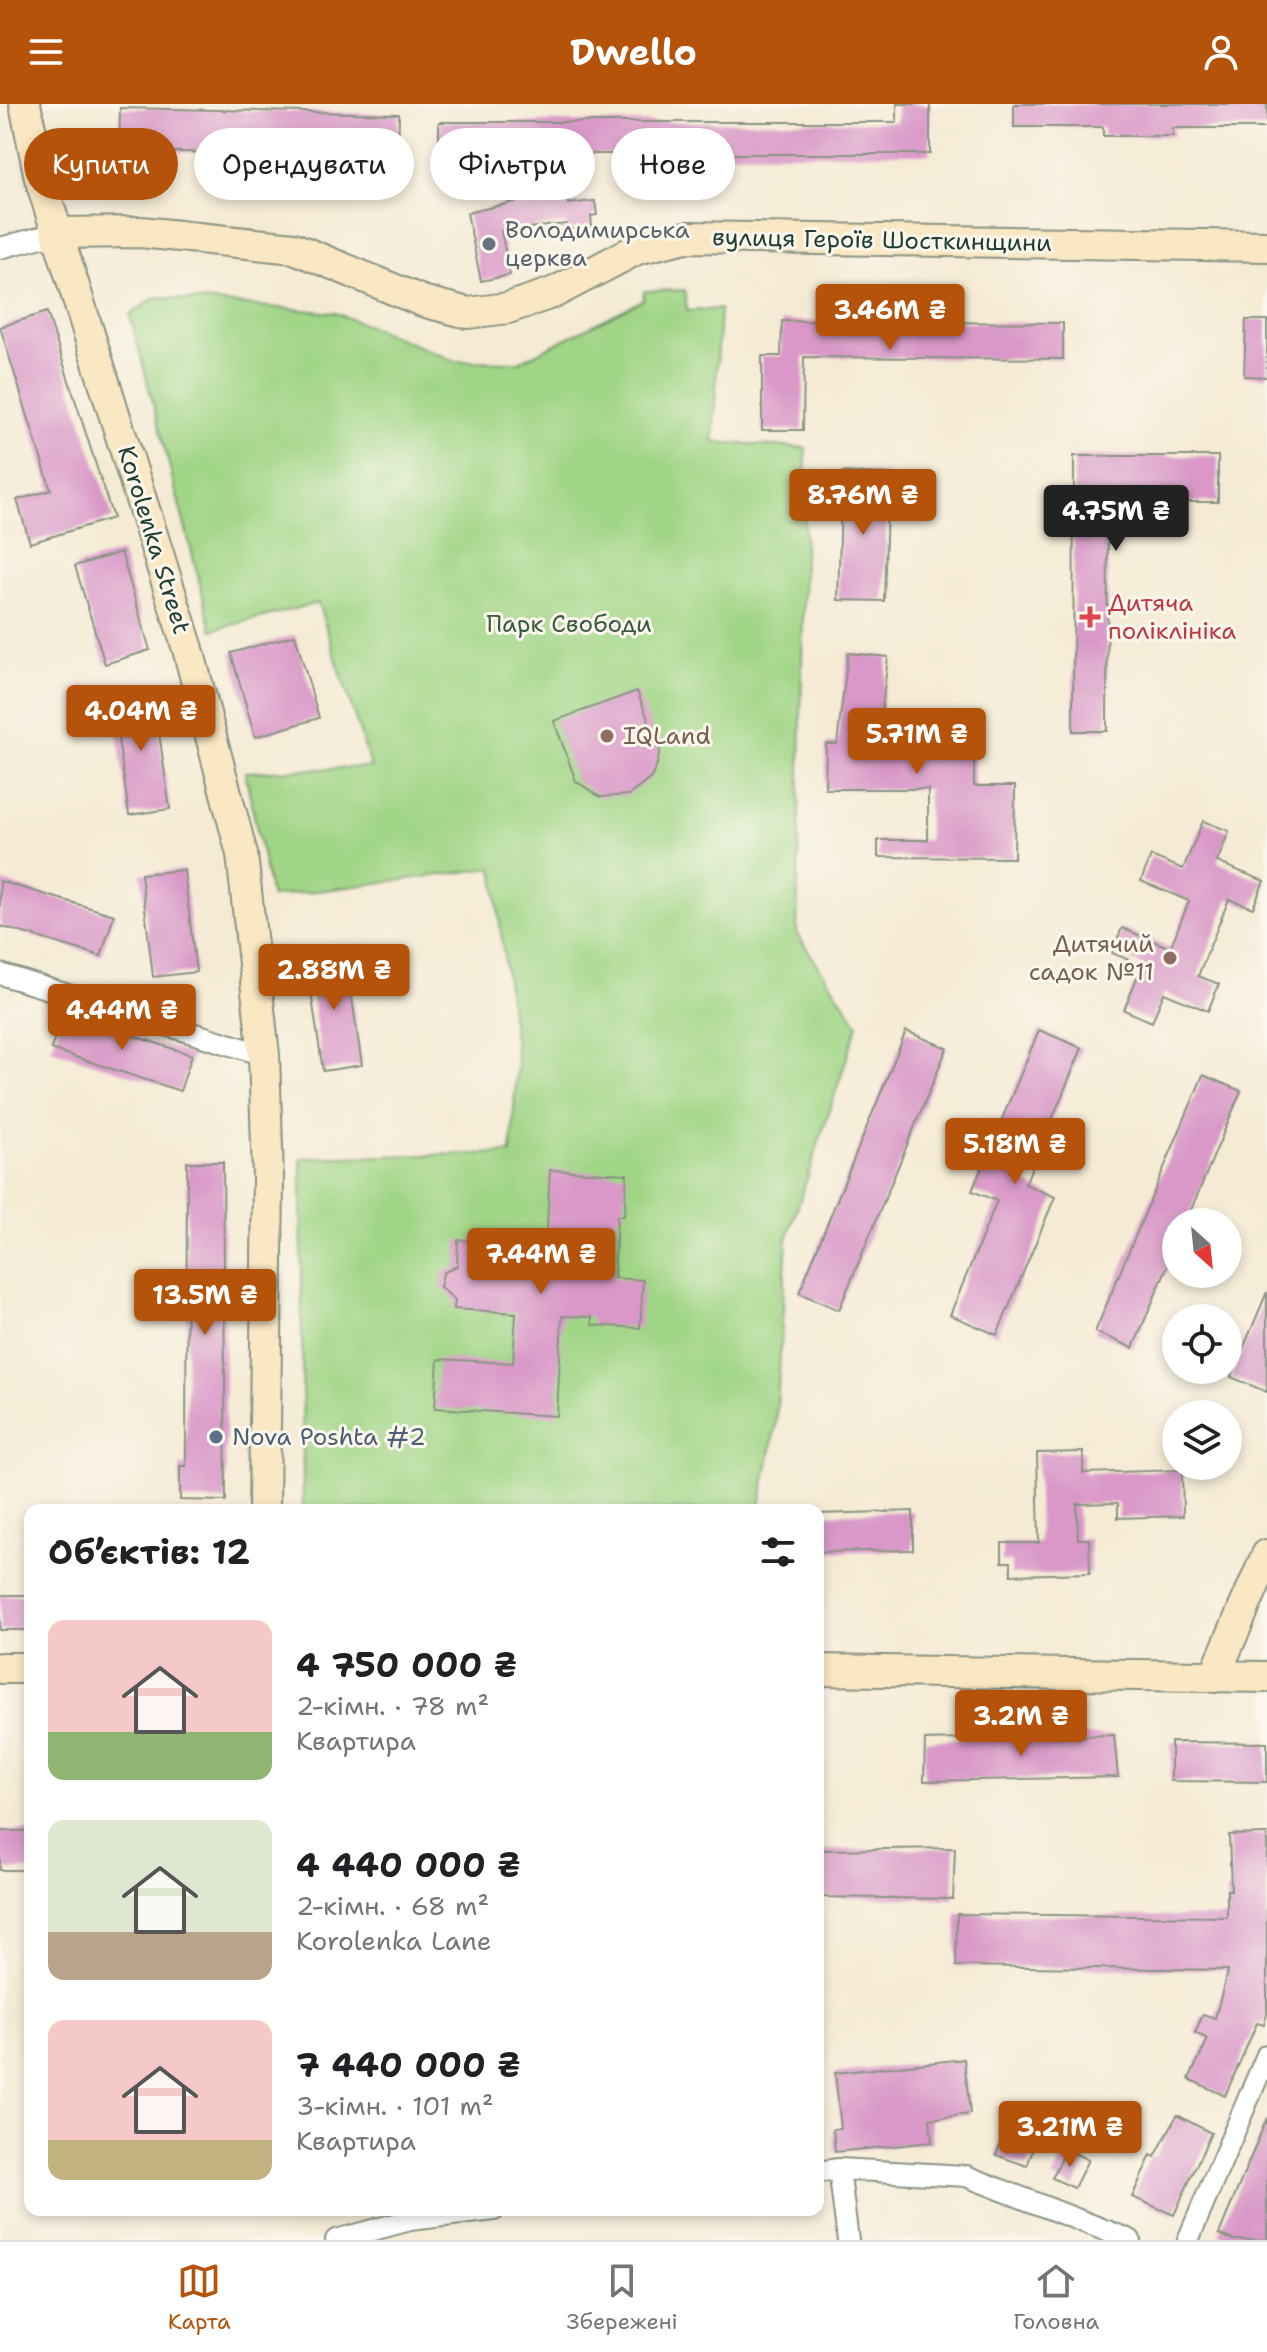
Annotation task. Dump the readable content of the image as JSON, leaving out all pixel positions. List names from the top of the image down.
{
  "streets": {
    "main road": ["вулиця Героїв Шосткинщини", "Korolenka Street"]
  },
  "crossings": [
    ["вулиця Героїв Шосткинщини", "Korolenka Street"]
  ],
  "parks": ["Парк Свободи"],
  "places": {
    "other": [
      "Володимирська церква",
      "IQLand",
      "Дитячий садок №11",
      "Nova Poshta #2"
    ],
    "health": ["Дитяча поліклініка"]
  },
  "north": "bottom right",
  "page": {
    "header": "Dwello",
    "chip": [
      "Купити",
      "Орендувати",
      "Фільтри",
      "Нове"
    ],
    "price": [
      "3.46M ₴",
      "8.76M ₴",
      "4.75M ₴",
      "4.04M ₴",
      "5.71M ₴",
      "2.88M ₴",
      "4.44M ₴",
      "5.18M ₴",
      "7.44M ₴",
      "13.5M ₴",
      "3.2M ₴",
      "3.21M ₴"
    ],
    "heading": "Об’єктів: 12",
    "list": [
      {
        "name": "4 750 000 ₴",
        "note": "2-кімн. · 78 m² · Квартира"
      },
      {
        "name": "4 440 000 ₴",
        "note": "2-кімн. · 68 m² · Korolenka Lane"
      },
      {
        "name": "7 440 000 ₴",
        "note": "3-кімн. · 101 m² · Квартира"
      }
    ],
    "tabs": ["Карта", "Збережені", "Головна"]
  }
}
